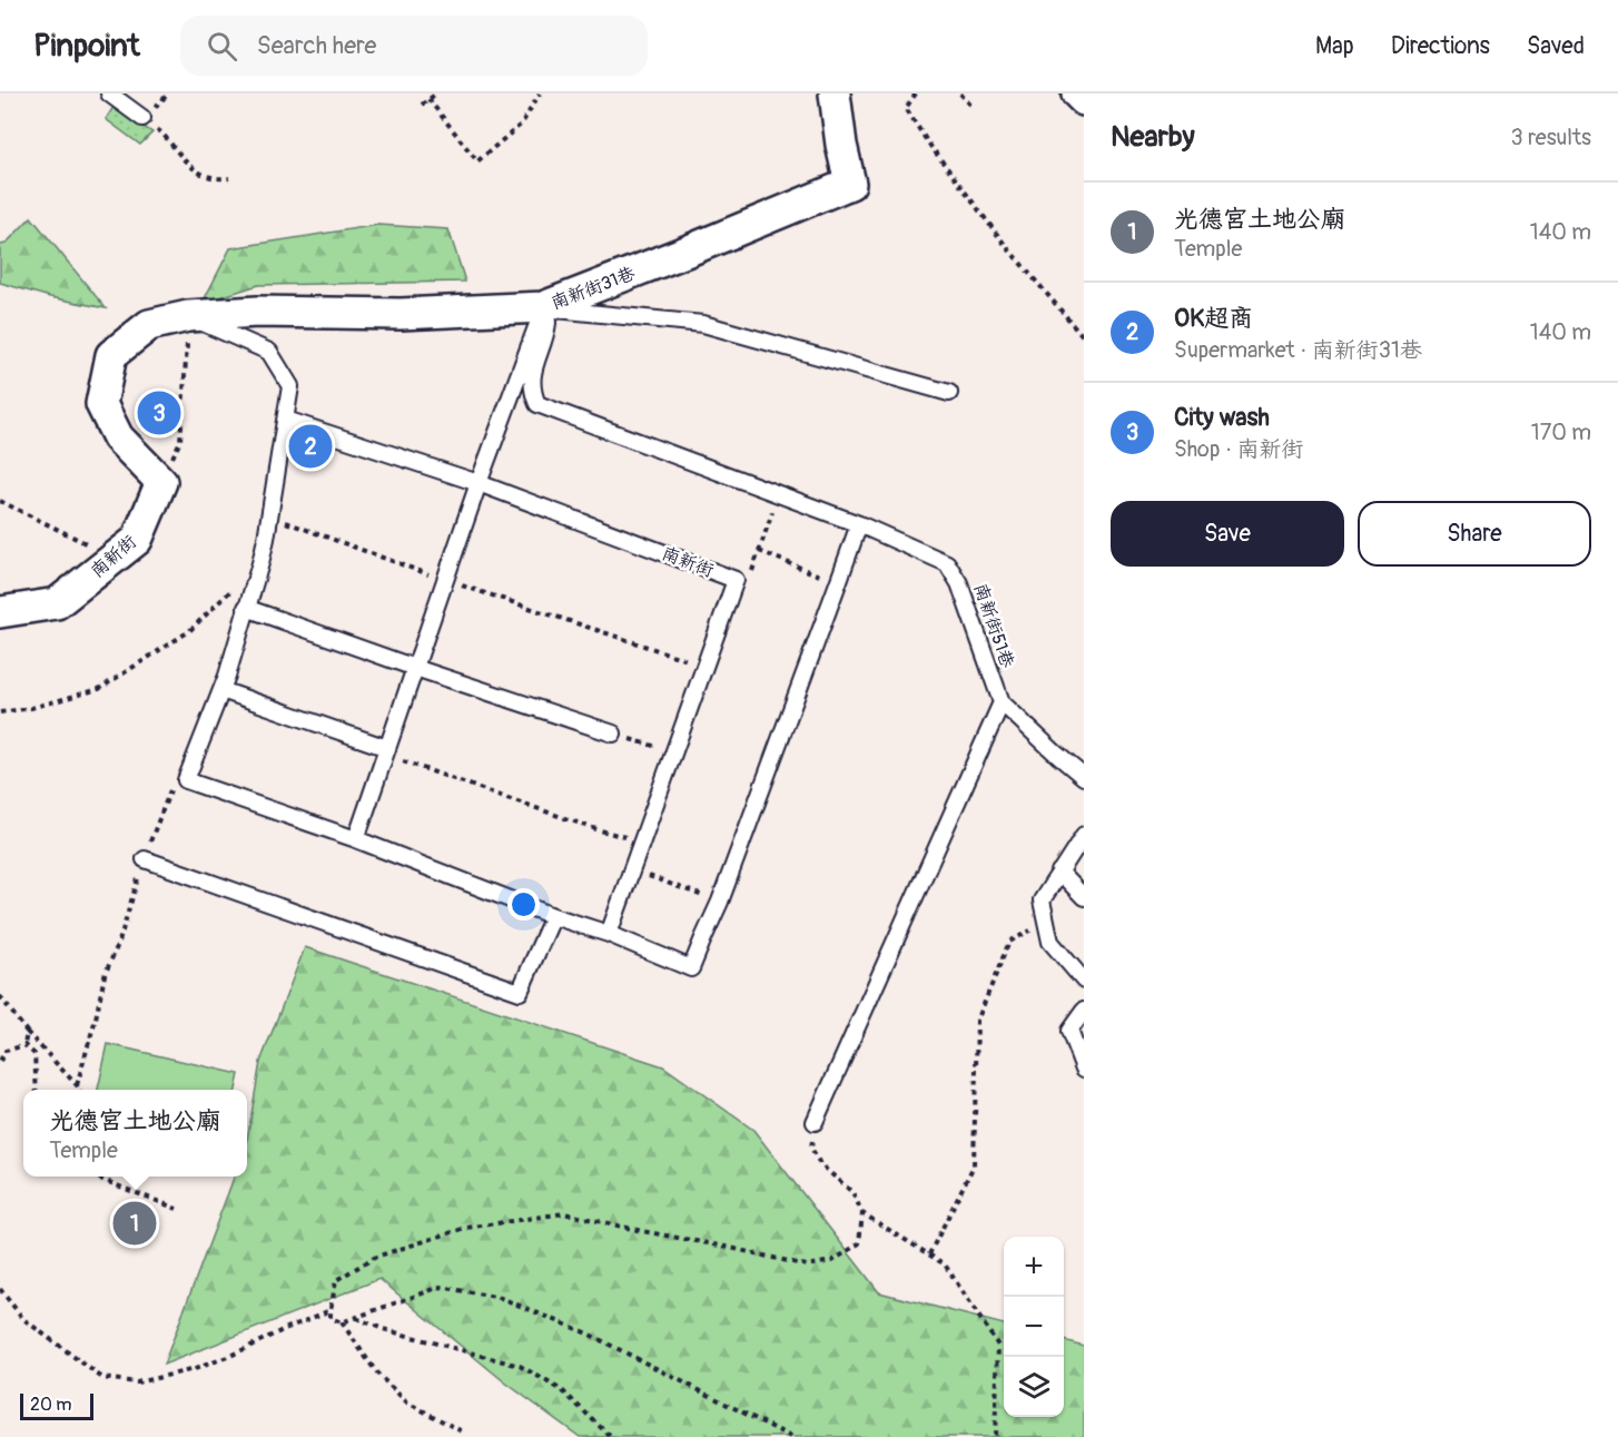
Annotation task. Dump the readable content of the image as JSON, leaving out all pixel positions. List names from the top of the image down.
{
  "streets": {
    "street": ["南新街31巷", "南新街"],
    "lane": ["南新街51巷"]
  },
  "crossings": [
    ["南新街31巷", "南新街51巷"]
  ],
  "scale_bar": "20 m",
  "page": {
    "header": "Pinpoint",
    "search": "Search here",
    "nav": ["Map", "Directions", "Saved"],
    "heading": ["Nearby", "3 results"],
    "list": [
      {
        "mark": "1",
        "name": "光德宮土地公廟",
        "note": "Temple",
        "value": "140 m"
      },
      {
        "mark": "2",
        "name": "OK超商",
        "note": "Supermarket · 南新街31巷",
        "value": "140 m"
      },
      {
        "mark": "3",
        "name": "City wash",
        "note": "Shop · 南新街",
        "value": "170 m"
      }
    ],
    "pins": ["3", "2", "1"],
    "buttons": ["Save", "Share"],
    "popup": ["光德宮土地公廟", "Temple"],
    "map_buttons": ["+", "−"],
    "scale": "20 m"
  }
}
